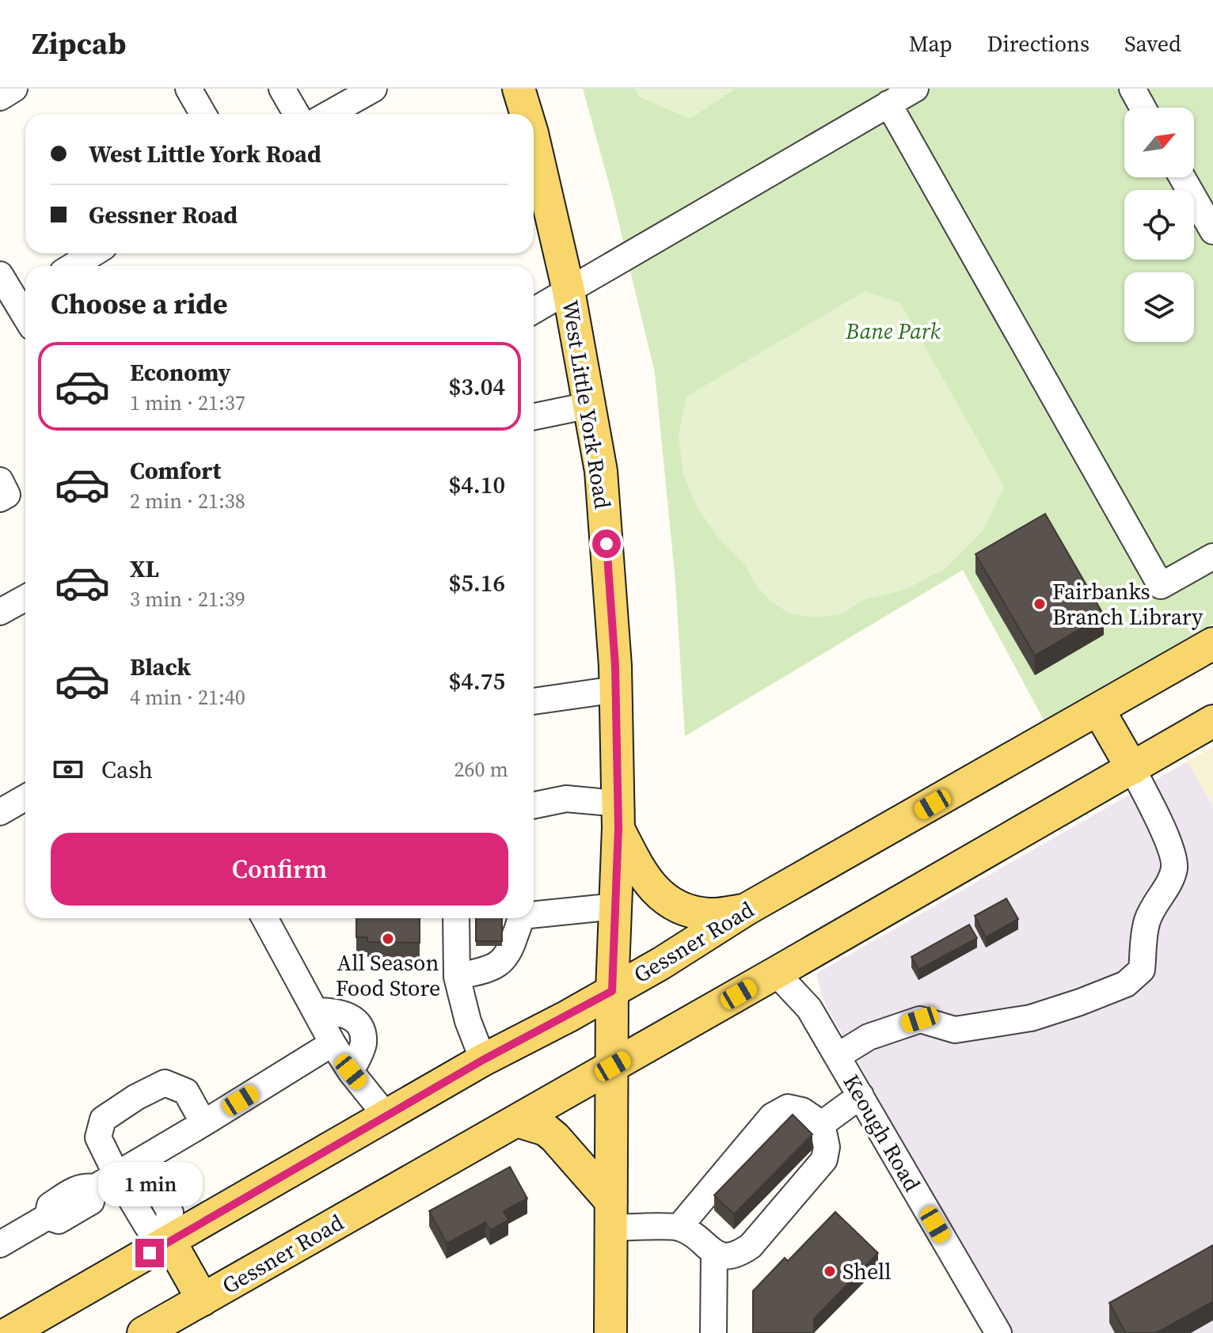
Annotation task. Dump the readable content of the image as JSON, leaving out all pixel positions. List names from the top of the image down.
{
  "streets": {
    "main road": ["West Little York Road", "Gessner Road"],
    "street": ["Keough Road"]
  },
  "crossings": [
    ["West Little York Road", "Gessner Road"],
    ["Gessner Road", "Keough Road"]
  ],
  "parks": ["Bane Park"],
  "places": ["Fairbanks Branch Library", "All Season Food Store", "Shell"],
  "north": "top right",
  "page": {
    "header": "Zipcab",
    "nav": ["Map", "Directions", "Saved"],
    "banner": ["West Little York Road", "Gessner Road"],
    "heading": "Choose a ride",
    "list": [
      {
        "name": "Economy",
        "note": "1 min · 21:37",
        "value": "$3.04"
      },
      {
        "name": "Comfort",
        "note": "2 min · 21:38",
        "value": "$4.10"
      },
      {
        "name": "XL",
        "note": "3 min · 21:39",
        "value": "$5.16"
      },
      {
        "name": "Black",
        "note": "4 min · 21:40",
        "value": "$4.75"
      }
    ],
    "pay": ["Cash", "260 m"],
    "buttons": "Confirm",
    "bubble": "1 min"
  }
}
